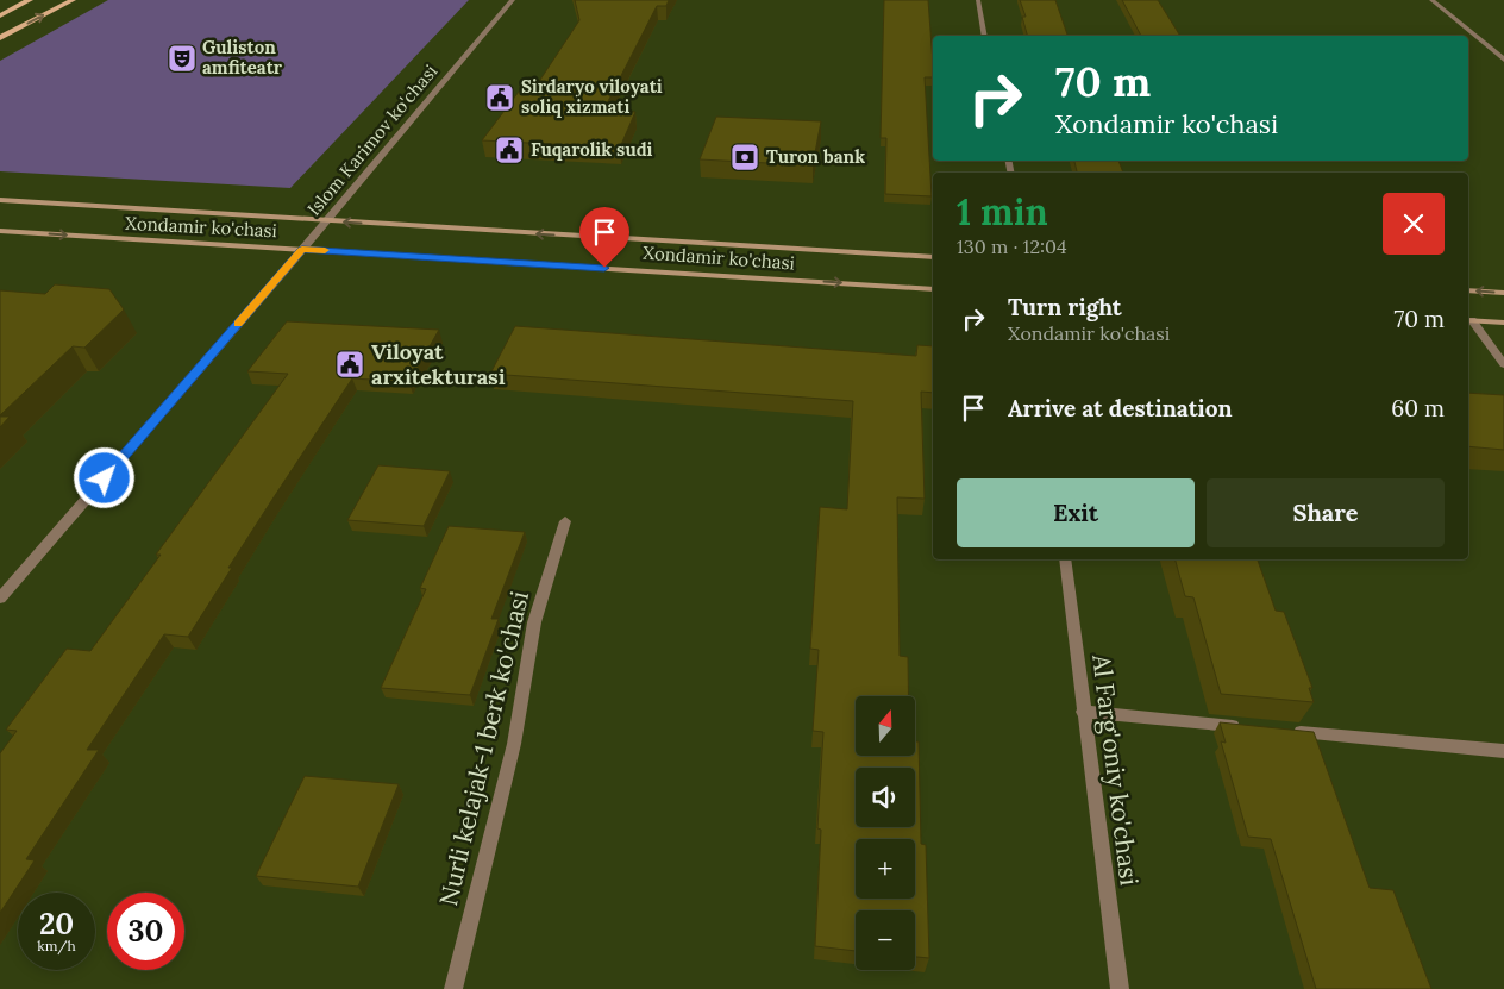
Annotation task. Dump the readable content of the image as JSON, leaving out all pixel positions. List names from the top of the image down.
{
  "streets": {
    "main road": ["Xondamir ko'chasi"],
    "street": ["Islom Karimov ko'chasi", "Nurli kelajak-1 berk ko'chasi", "Al Farg'oniy ko'chasi"]
  },
  "crossings": [
    ["Islom Karimov ko'chasi", "Xondamir ko'chasi"]
  ],
  "places": {
    "theatre": ["Guliston amfiteatr"],
    "public building": ["Sirdaryo viloyati soliq xizmati", "Fuqarolik sudi", "Viloyat arxitekturasi"],
    "bank": ["Turon bank"]
  },
  "north": "top",
  "page": {
    "turn": ["70 m", "Xondamir ko'chasi"],
    "heading": ["1 min", "130 m · 12:04"],
    "list": [
      {
        "name": "Turn right",
        "note": "Xondamir ko'chasi",
        "value": "70 m"
      },
      {
        "name": "Arrive at destination",
        "value": "60 m"
      }
    ],
    "buttons": ["Exit", "Share"],
    "map_buttons": ["+", "−"],
    "speed": "20 km/h",
    "limit": "30"
  }
}
